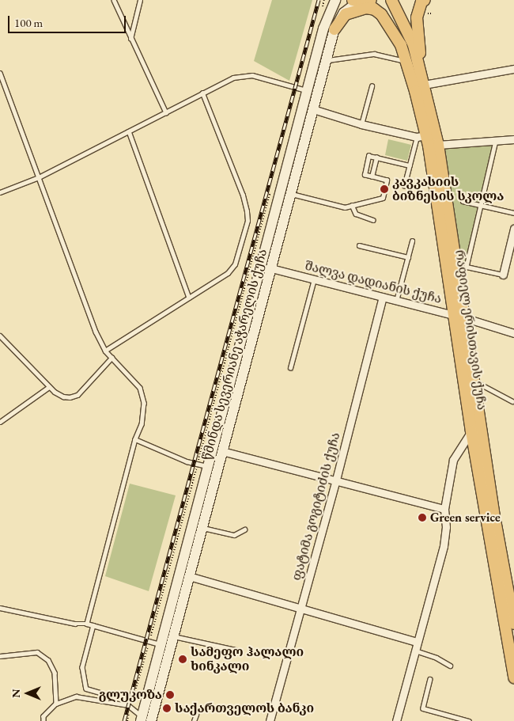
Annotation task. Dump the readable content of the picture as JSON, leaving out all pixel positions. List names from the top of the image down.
{
  "streets": {
    "main road": ["რაფიელ ერისთავის ქუჩა", "წმინდა სევერიანე აჭარელის ქუჩა"],
    "street": ["შალვა დადიანის ქუჩა", "ფატიმა გოგიტიძის ქუჩა"]
  },
  "crossings": [
    ["შალვა დადიანის ქუჩა", "რაფიელ ერისთავის ქუჩა"],
    ["შალვა დადიანის ქუჩა", "წმინდა სევერიანე აჭარელის ქუჩა"],
    ["შალვა დადიანის ქუჩა", "ფატიმა გოგიტიძის ქუჩა"],
    ["რაფიელ ერისთავის ქუჩა", "წმინდა სევერიანე აჭარელის ქუჩა"]
  ],
  "places": [
    "კავკასიის ბიზნესის სკოლა",
    "Green service",
    "სამეფო ჰალალი ხინკალი",
    "გლუკოზა",
    "საქართველოს ბანკი"
  ],
  "scale_bar": "100 m",
  "north": "left"
}
